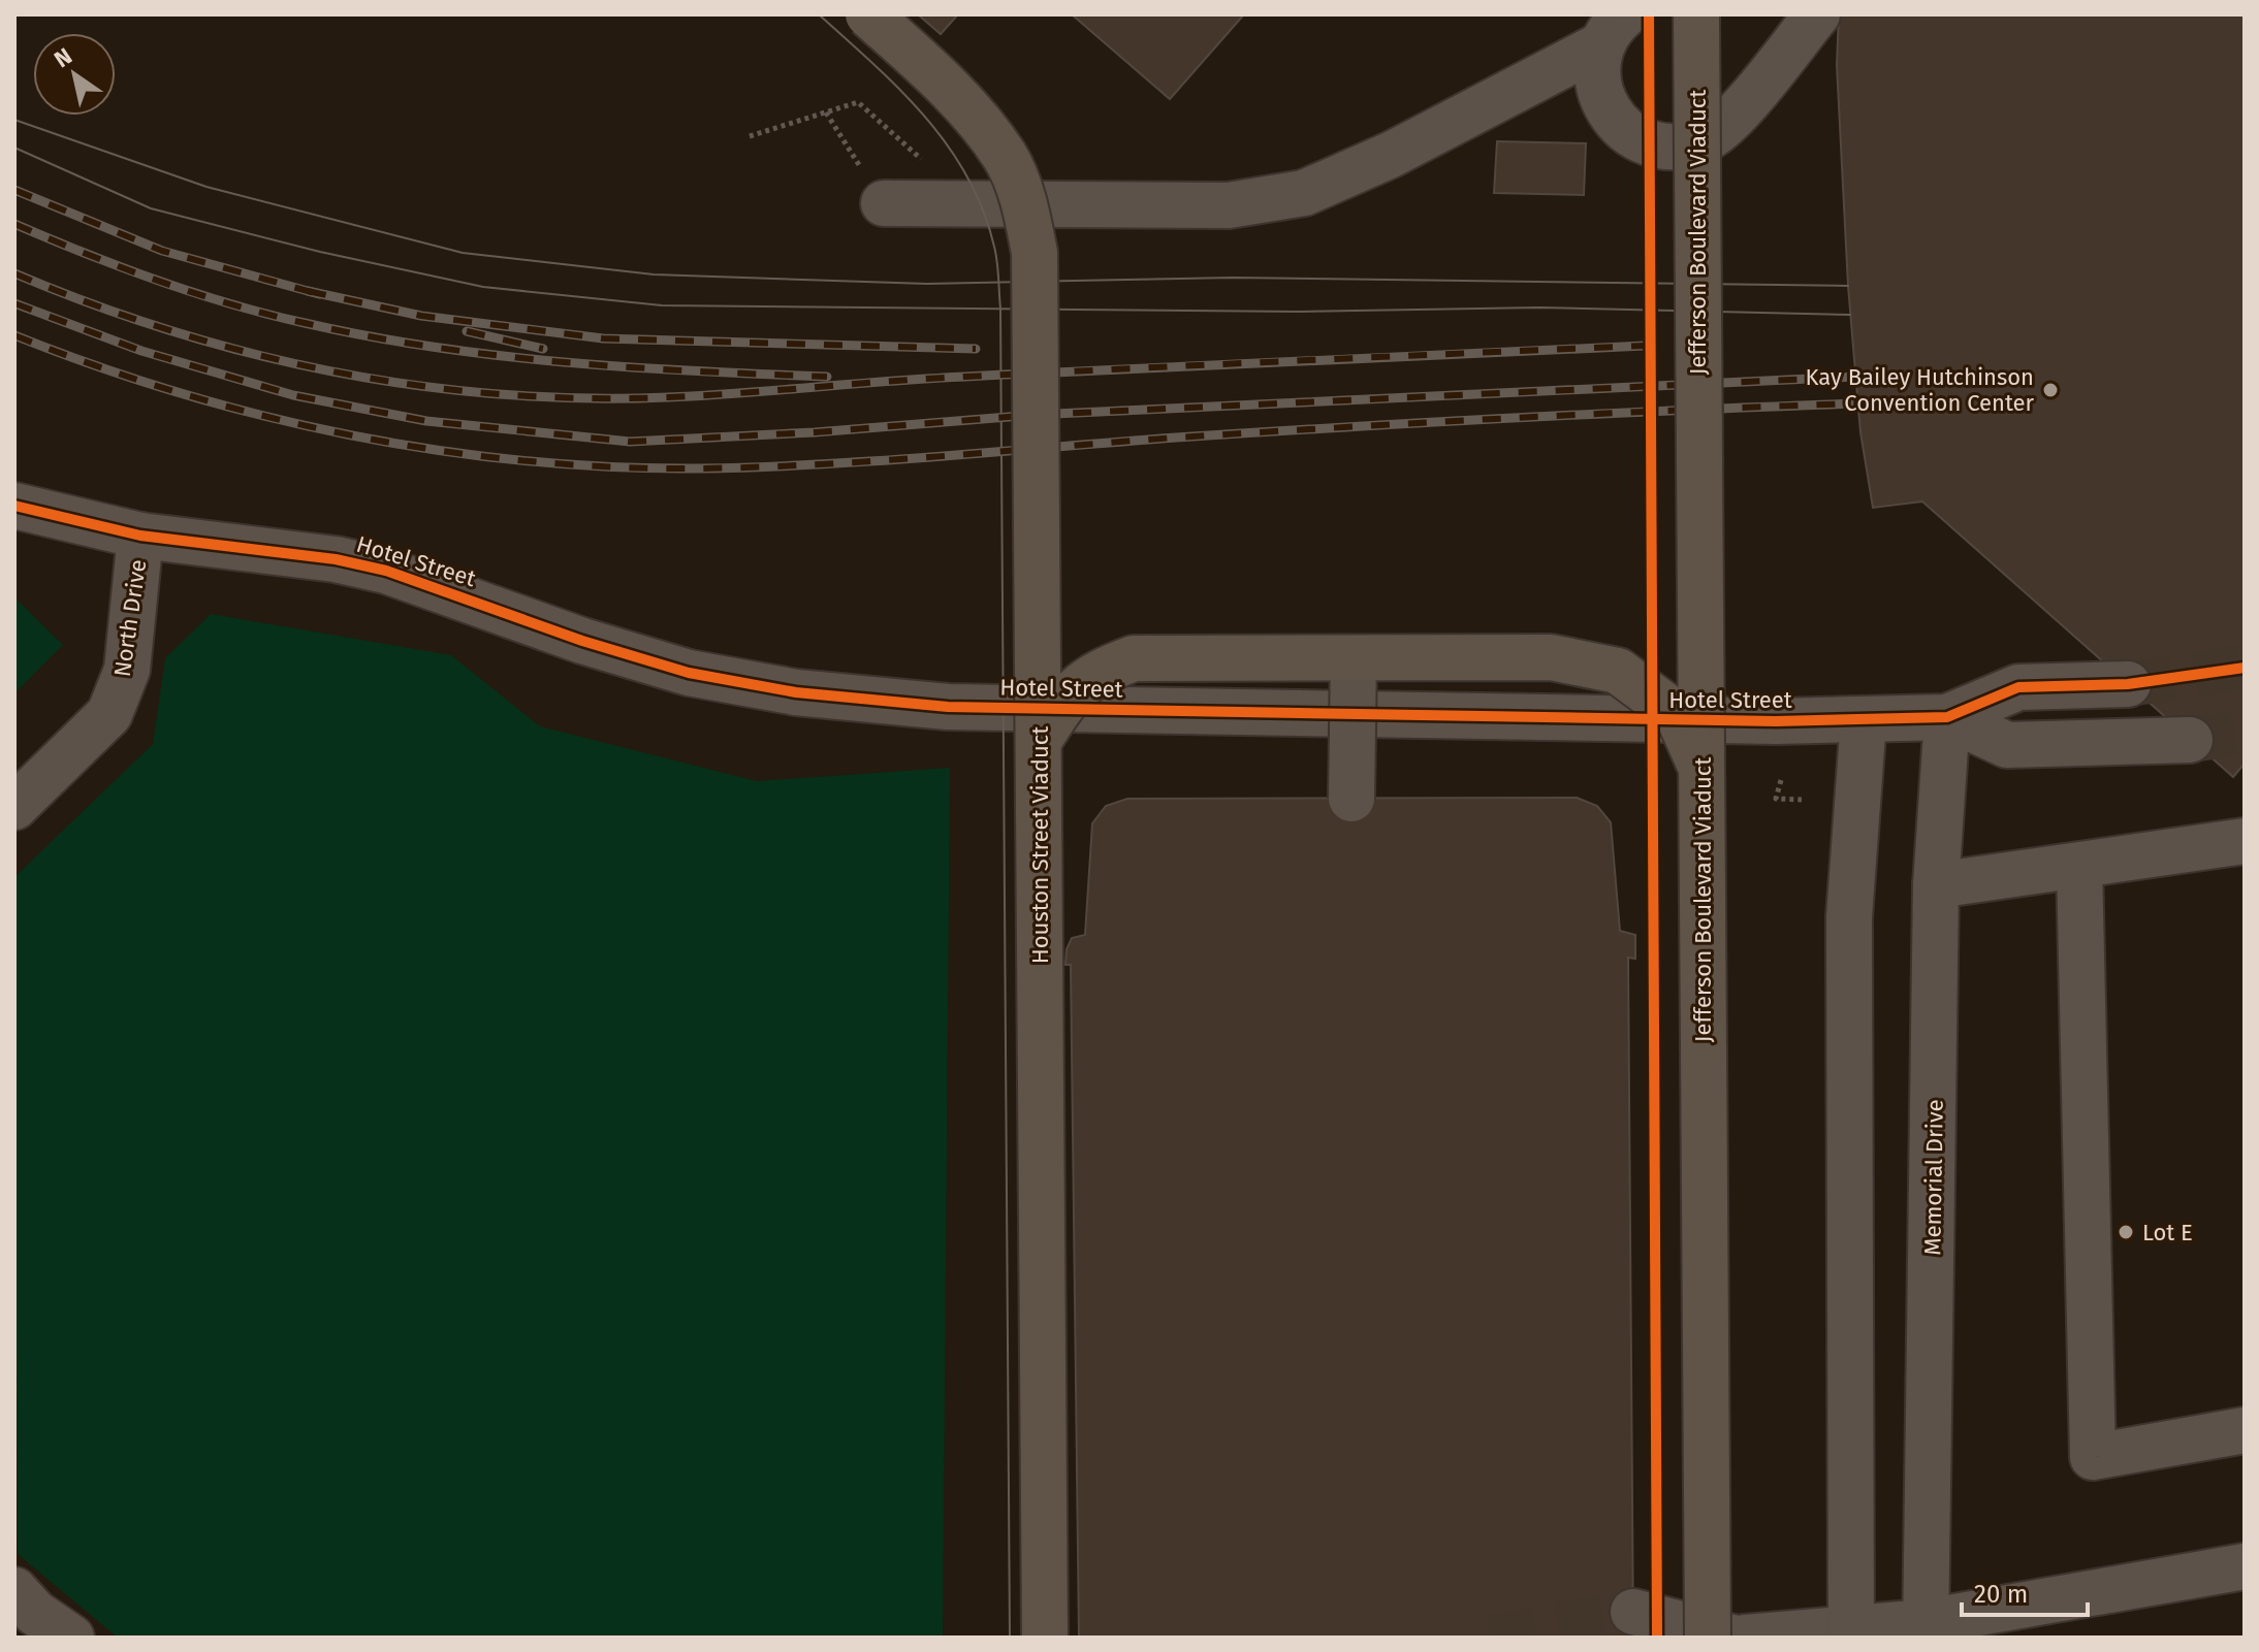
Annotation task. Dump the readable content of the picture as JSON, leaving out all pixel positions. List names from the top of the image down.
{
  "streets": {
    "main road": ["Jefferson Boulevard Viaduct", "Houston Street Viaduct"],
    "street": ["Hotel Street", "North Drive", "Memorial Drive"]
  },
  "crossings": [
    ["Hotel Street", "North Drive"],
    ["Hotel Street", "Memorial Drive"]
  ],
  "places": ["Kay Bailey Hutchinson Convention Center", "Lot E"],
  "scale_bar": "20 m",
  "north": "top left"
}
